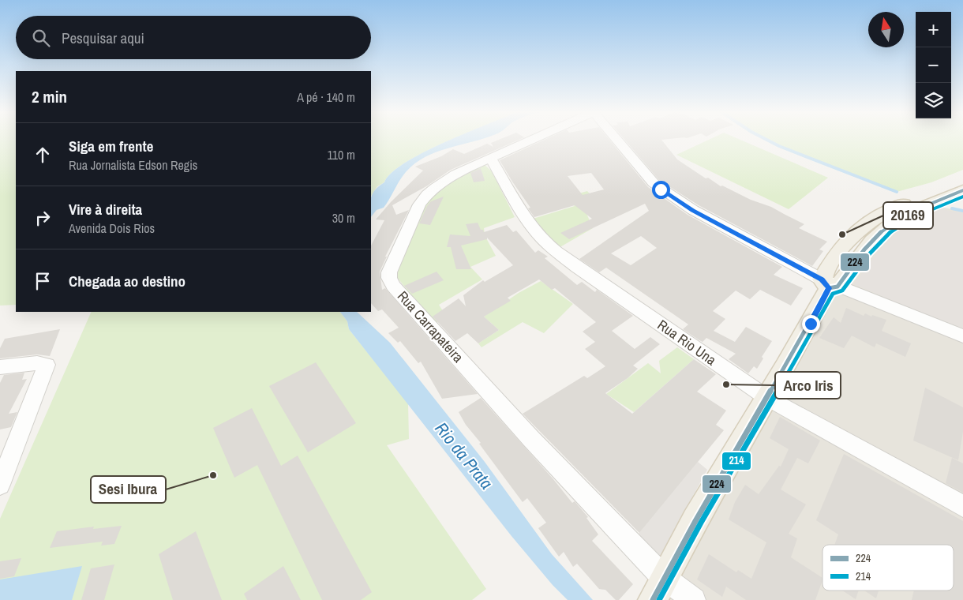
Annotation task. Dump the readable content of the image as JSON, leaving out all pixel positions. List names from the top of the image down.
{
  "streets": {
    "street": ["Rua Carrapateira", "Rua Rio Una"]
  },
  "crossings": [
    ["Rua Carrapateira", "Rua Rio Una"]
  ],
  "water": ["Rio da Prata"],
  "places": ["20169", "Arco Iris", "Sesi Ibura"],
  "lines": ["transit line 224", "transit line 214"],
  "legend": ["224", "214"],
  "north": "top",
  "page": {
    "map_buttons": ["+", "−"],
    "search": "Pesquisar aqui",
    "heading": ["2 min", "A pé · 140 m"],
    "list": [
      ["Siga em frente", "Rua Jornalista Edson Regis", "110 m"],
      ["Vire à direita", "Avenida Dois Rios", "30 m"],
      "Chegada ao destino"
    ]
  }
}
